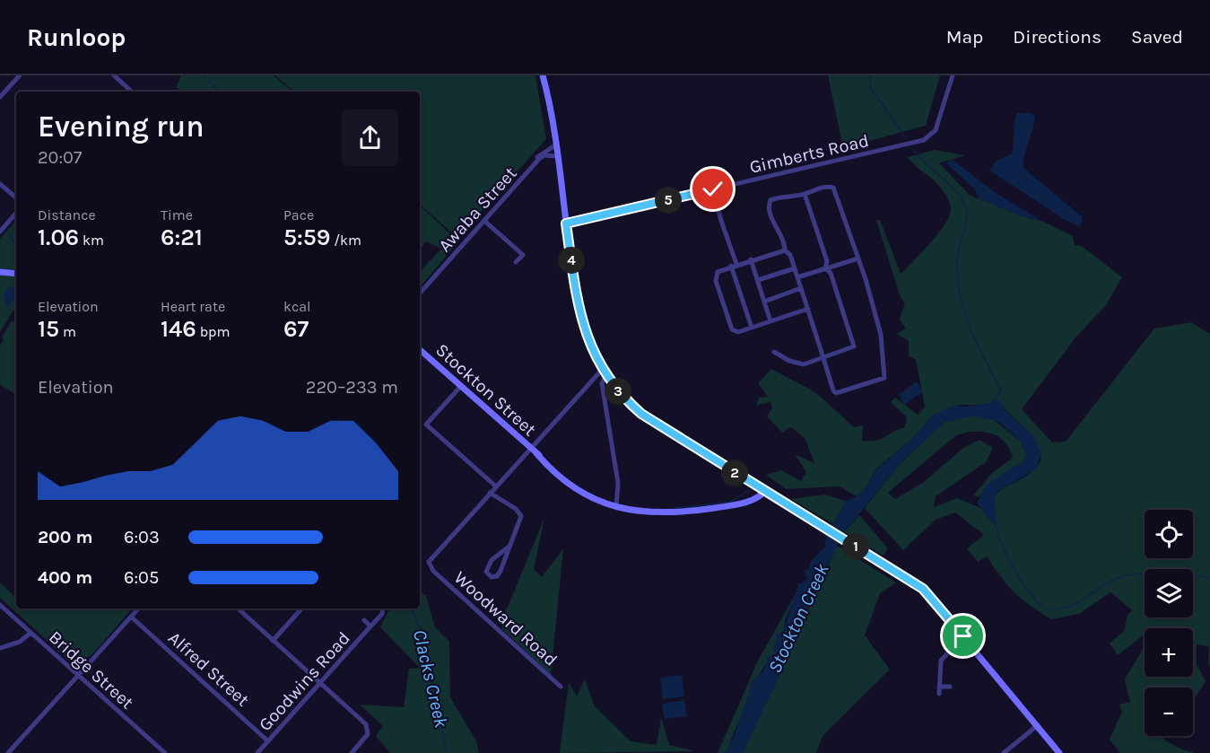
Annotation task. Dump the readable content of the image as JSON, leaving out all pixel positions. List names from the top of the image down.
{
  "streets": {
    "main road": ["Stockton Street"],
    "street": [
      "Gimberts Road",
      "Awaba Street",
      "Woodward Road",
      "Alfred Street",
      "Bridge Street",
      "Goodwins Road"
    ]
  },
  "crossings": [
    ["Alfred Street", "Goodwins Road"]
  ],
  "water": ["Stockton Creek", "Clacks Creek"],
  "page": {
    "header": "Runloop",
    "nav": ["Map", "Directions", "Saved"],
    "heading": ["Evening run", "20:07"],
    "stats": [
      ["Distance", "1.06 km"],
      ["Time", "6:21"],
      ["Pace", "5:59 /km"],
      ["Elevation", "15 m"],
      ["Heart rate", "146 bpm"],
      ["kcal", "67"]
    ],
    "pins": [
      "5",
      "4",
      "3",
      "2",
      "1"
    ],
    "chart": ["Elevation", "220–233 m"],
    "map_buttons": ["+", "−"],
    "list": [
      {
        "name": "200 m",
        "note": "6:03"
      },
      {
        "name": "400 m",
        "note": "6:05"
      }
    ]
  }
}
